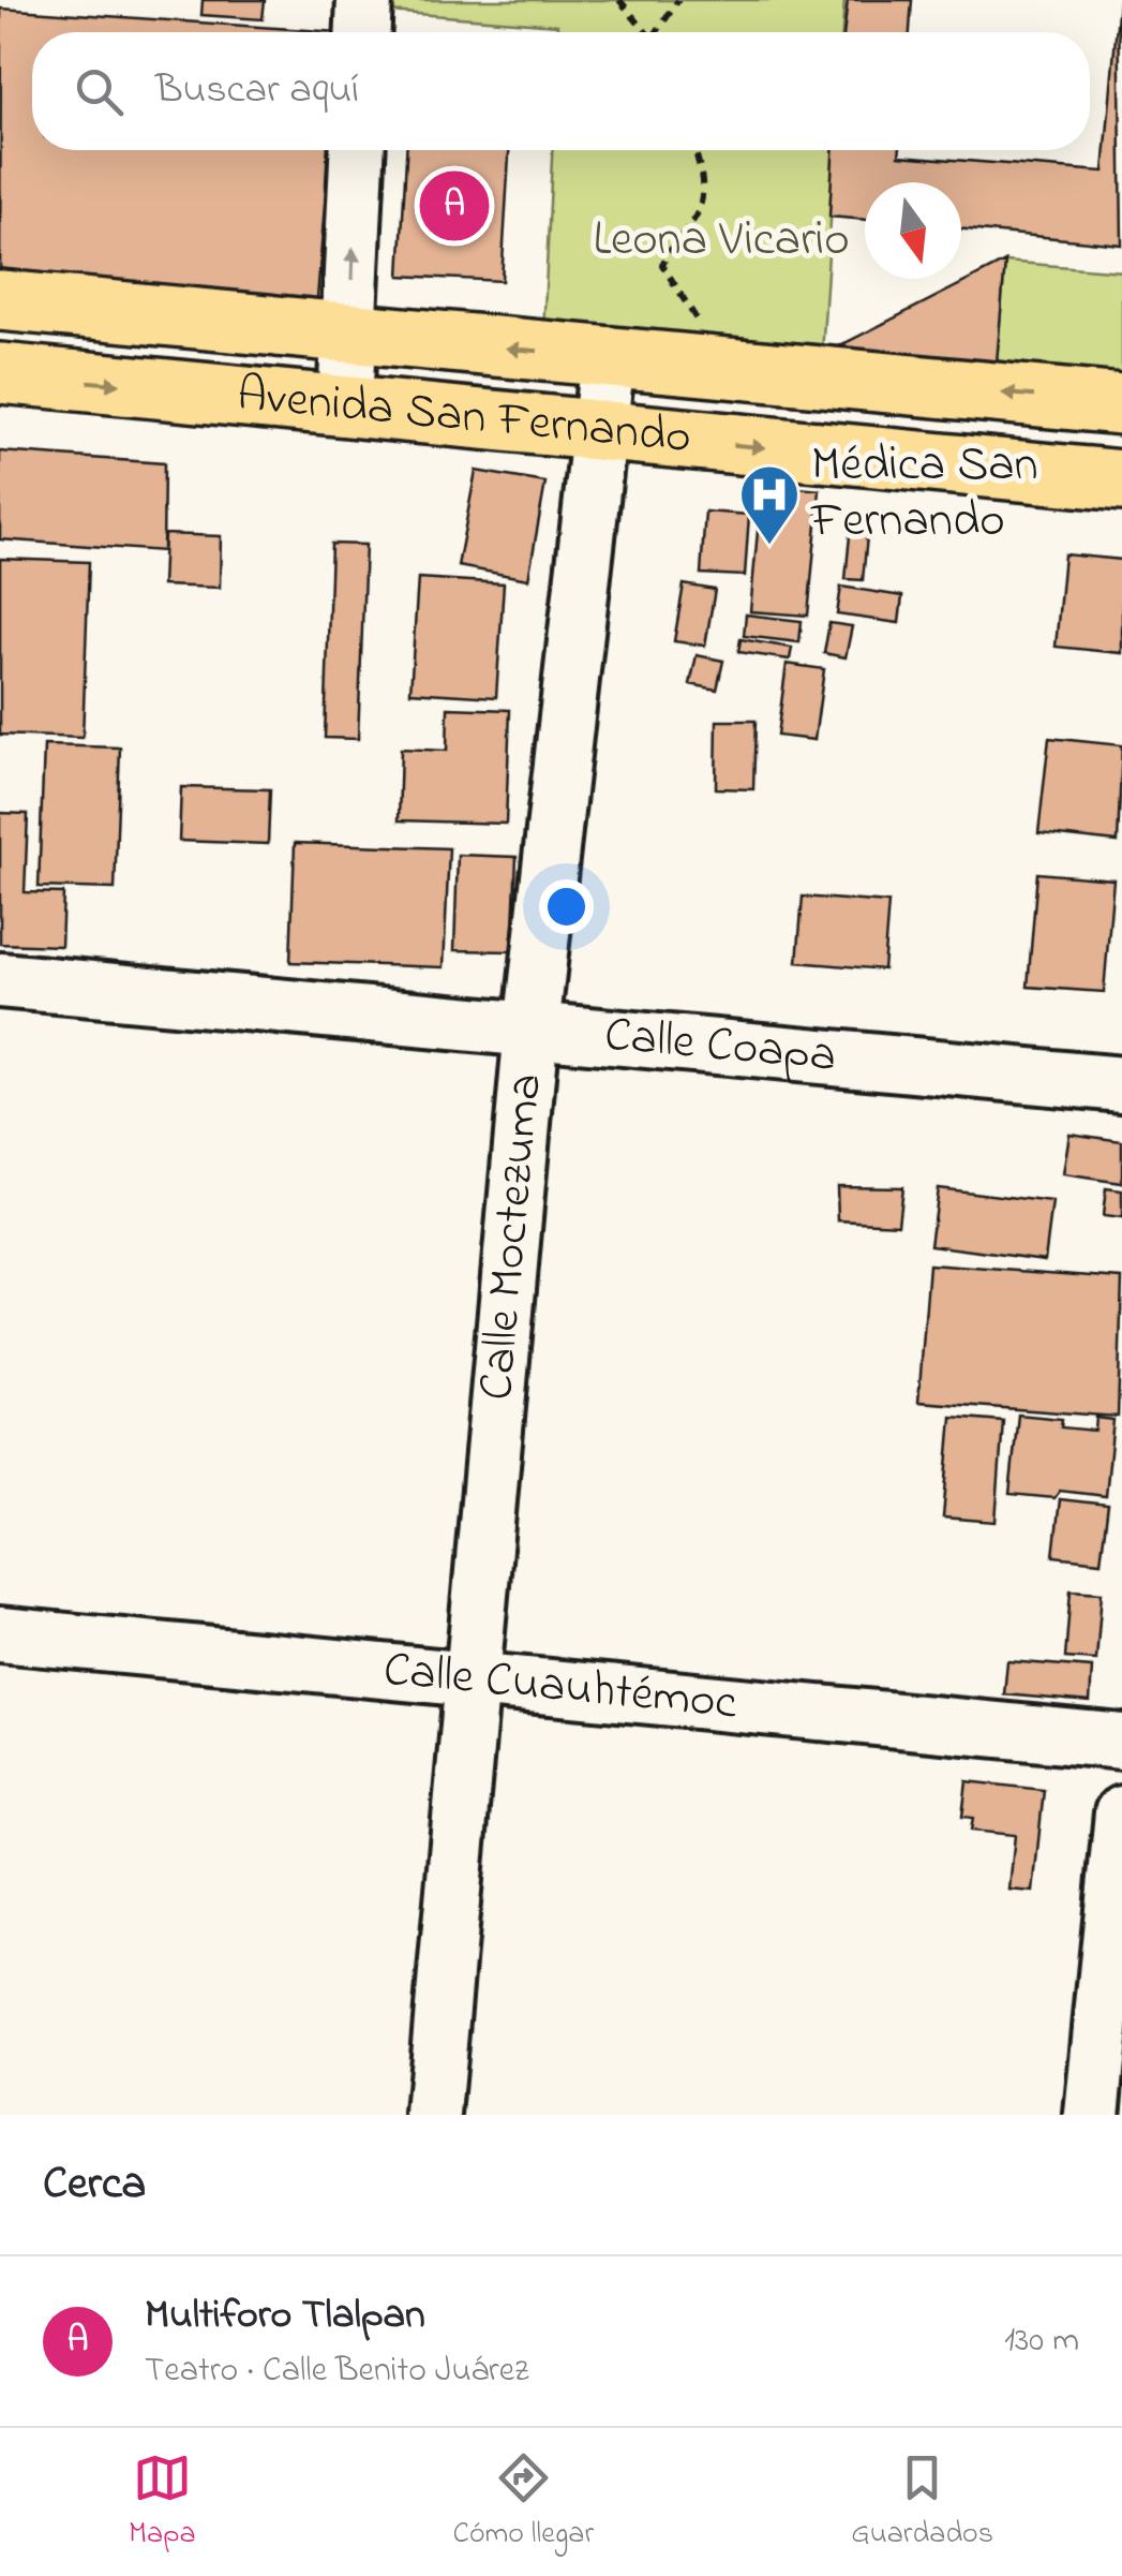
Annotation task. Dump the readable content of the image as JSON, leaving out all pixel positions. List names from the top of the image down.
{
  "streets": {
    "main road": ["Avenida San Fernando"],
    "street": ["Calle Coapa", "Calle Moctezuma", "Calle Cuauhtémoc"]
  },
  "crossings": [
    ["Avenida San Fernando", "Calle Moctezuma"],
    ["Calle Coapa", "Calle Moctezuma"],
    ["Calle Moctezuma", "Calle Cuauhtémoc"]
  ],
  "parks": ["Leona Vicario"],
  "places": {
    "hospital": ["Médica San Fernando"]
  },
  "north": "bottom",
  "page": {
    "search": "Buscar aquí",
    "pins": "A",
    "heading": "Cerca",
    "list": [
      {
        "mark": "A",
        "name": "Multiforo Tlalpan",
        "note": "Teatro · Calle Benito Juárez",
        "value": "130 m"
      }
    ],
    "nav": ["Mapa", "Cómo llegar", "Guardados"]
  }
}
